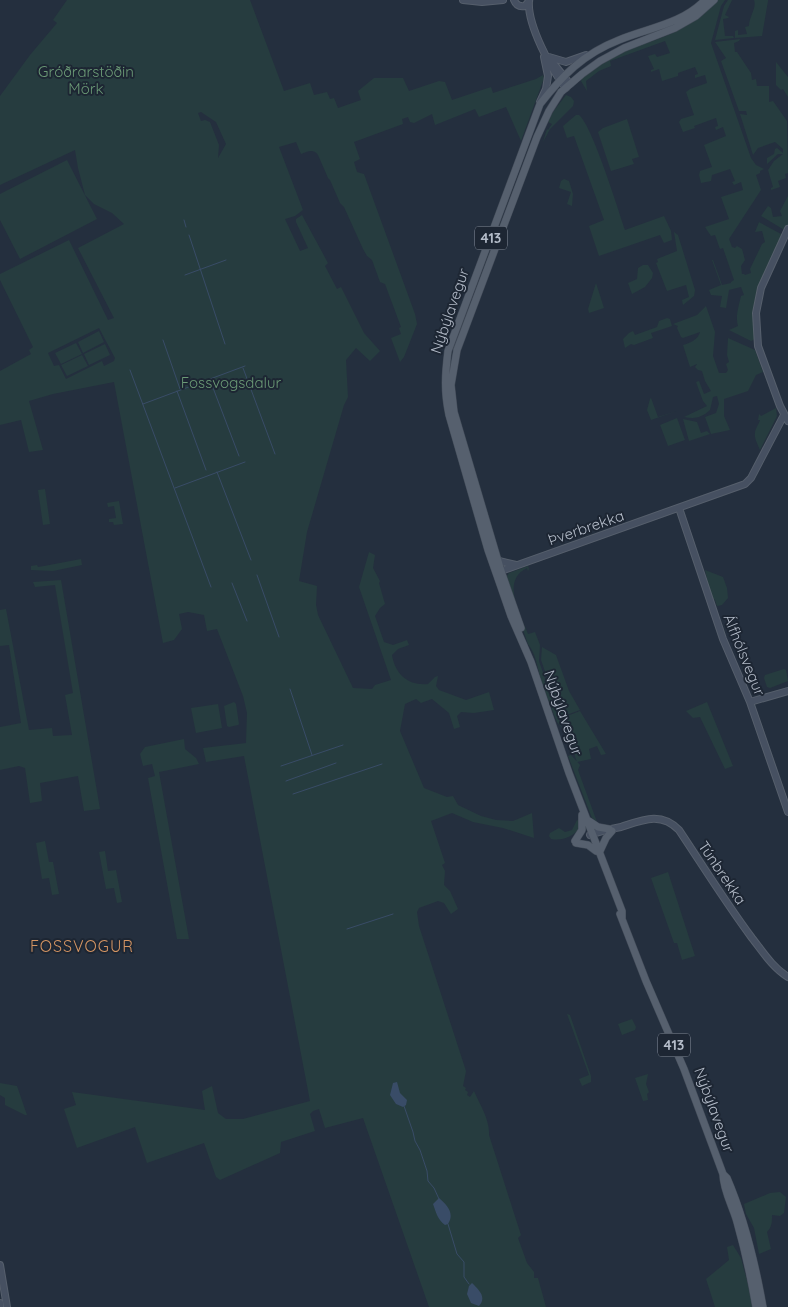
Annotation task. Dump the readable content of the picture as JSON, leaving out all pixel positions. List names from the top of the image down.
{
  "streets": {
    "main road": ["413", "Nýbýlavegur"],
    "street": ["Þverbrekka", "Álfhólsvegur", "Túnbrekka"]
  },
  "crossings": [
    ["Nýbýlavegur", "Þverbrekka"],
    ["Nýbýlavegur", "Túnbrekka"],
    ["Þverbrekka", "Álfhólsvegur"]
  ],
  "districts": ["FOSSVOGUR"],
  "parks": ["Gróðrarstöðin Mörk", "Fossvogsdalur"]
}
